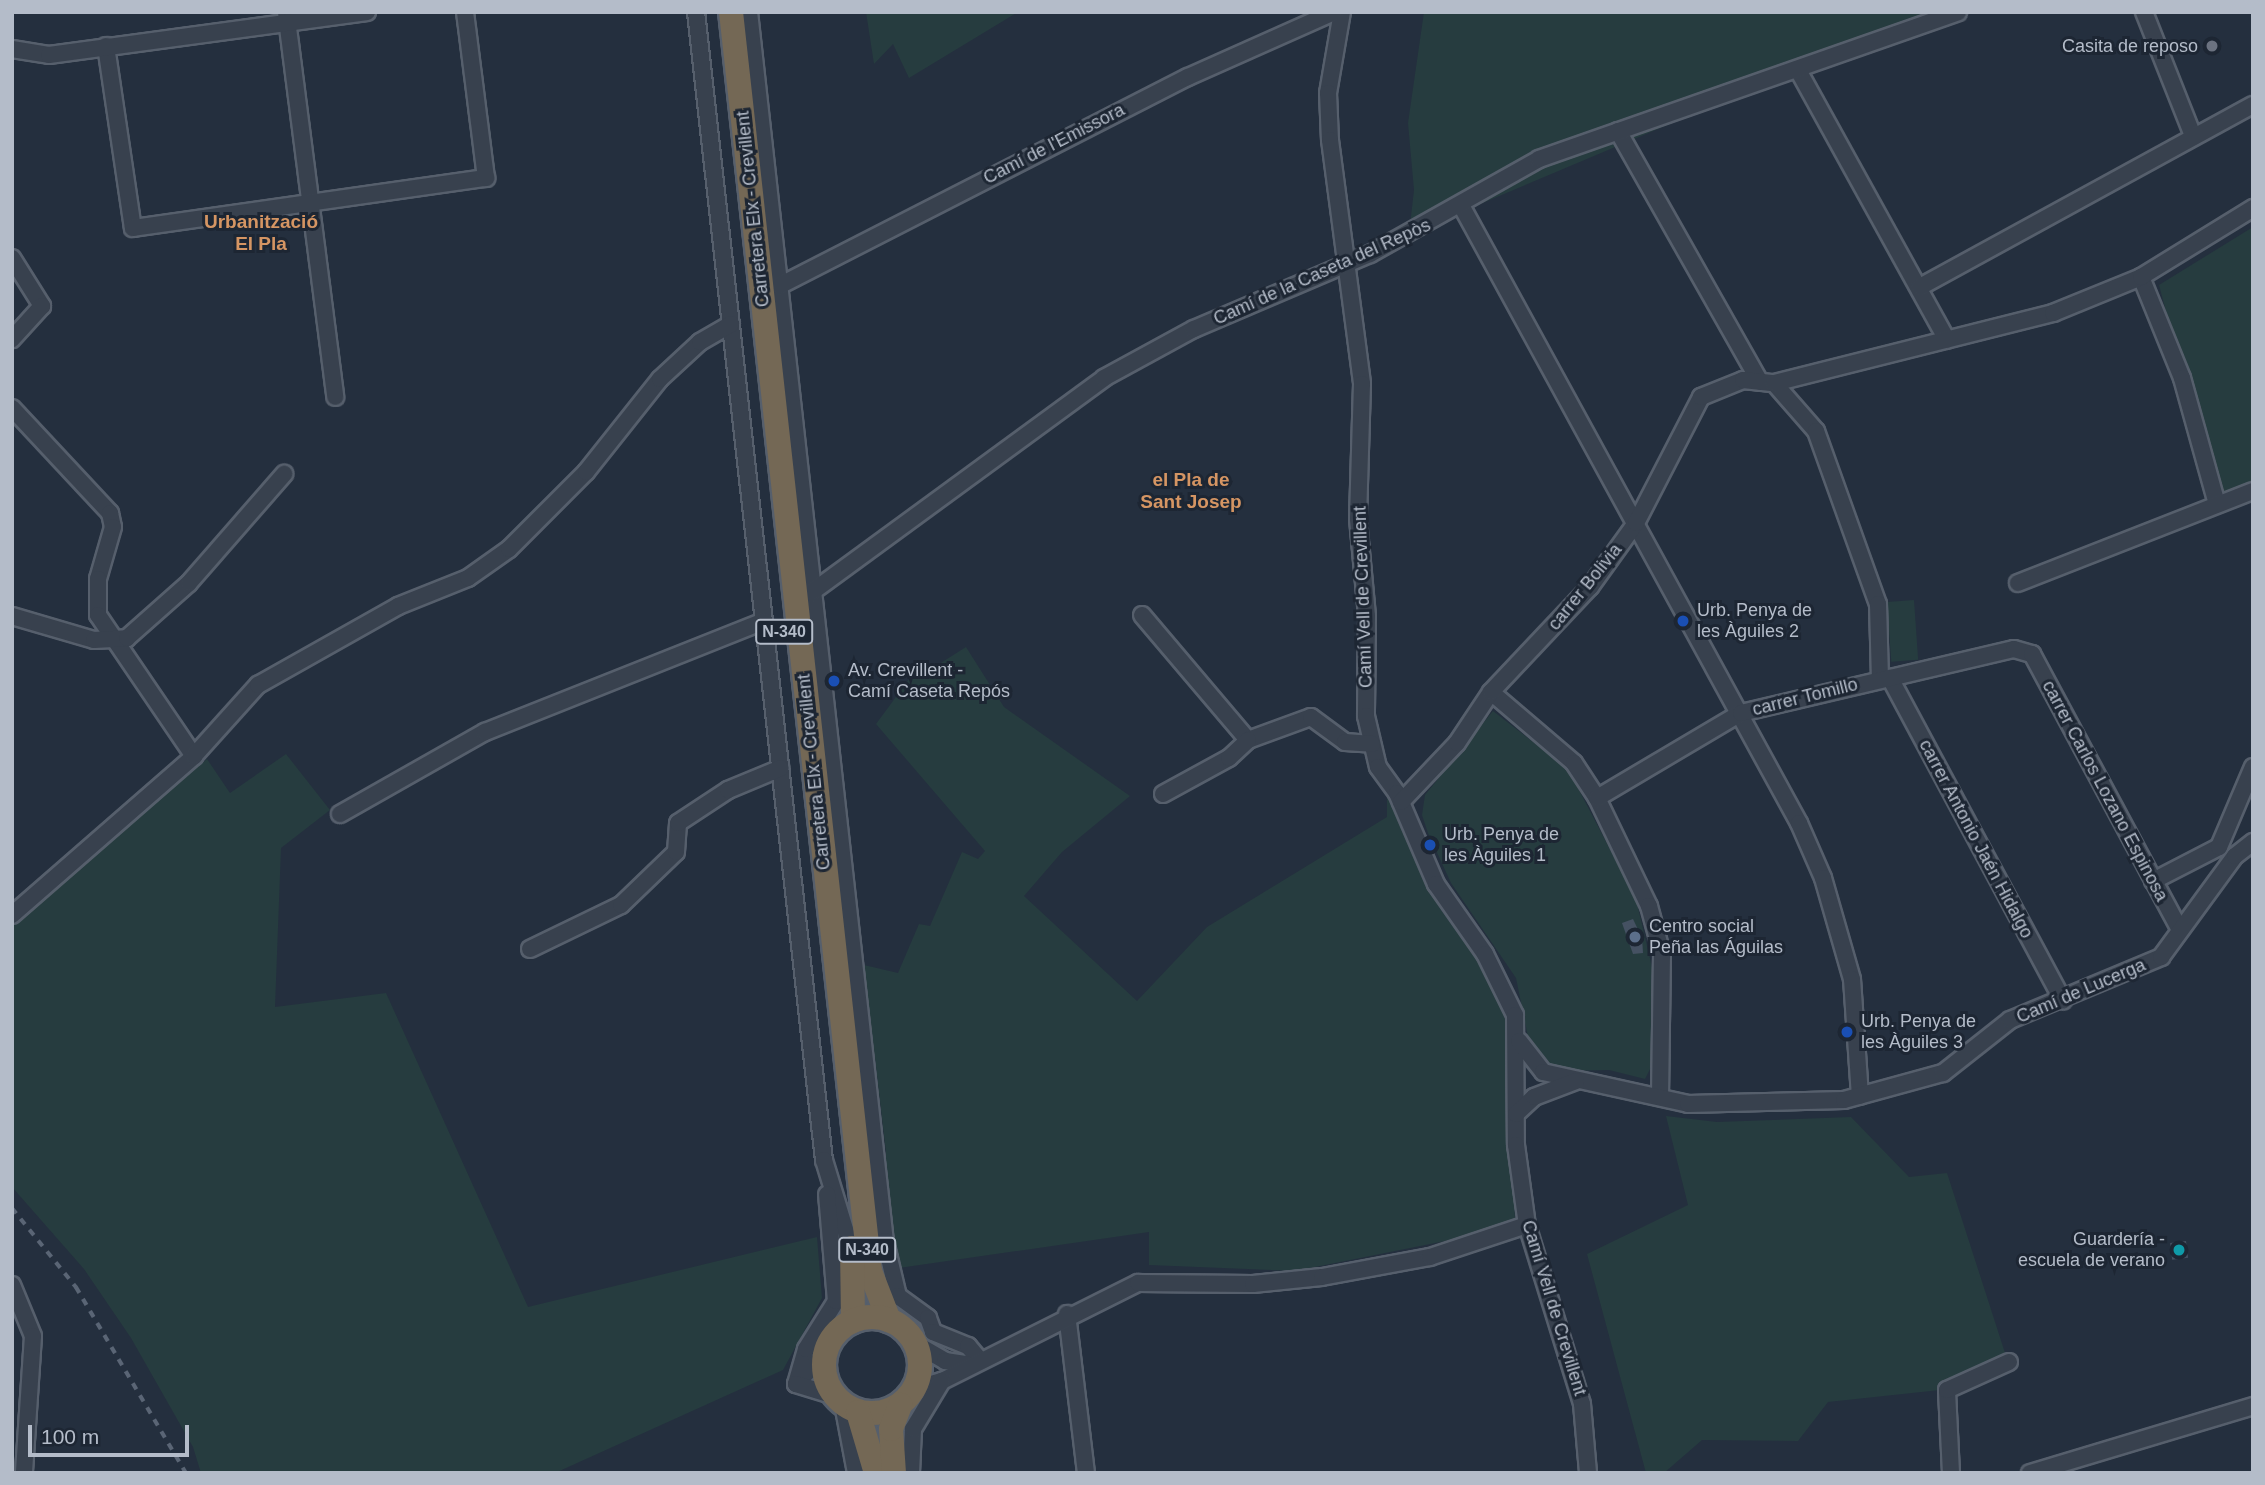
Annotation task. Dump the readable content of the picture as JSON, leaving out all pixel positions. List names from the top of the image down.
{
  "streets": {
    "highway": ["Carretera Elx - Crevillent", "N-340"],
    "street": [
      "Camí de l'Emissora",
      "Camí de la Caseta del Repòs",
      "carrer Bolivia",
      "Camí Vell de Crevillent",
      "carrer Tomillo",
      "carrer Carlos Lozano Espinosa",
      "carrer Antonio Jaén Hidalgo",
      "Camí de Lucerga"
    ]
  },
  "crossings": [
    ["Carretera Elx - Crevillent", "N-340"],
    ["Camí de la Caseta del Repòs", "Camí Vell de Crevillent"],
    ["carrer Bolivia", "Camí Vell de Crevillent"],
    ["carrer Tomillo", "carrer Carlos Lozano Espinosa"],
    ["carrer Tomillo", "carrer Antonio Jaén Hidalgo"],
    ["carrer Carlos Lozano Espinosa", "Camí de Lucerga"],
    ["carrer Antonio Jaén Hidalgo", "Camí de Lucerga"]
  ],
  "districts": ["Urbanització El Pla", "el Pla de Sant Josep"],
  "places": [
    "Casita de reposo",
    "Urb. Penya de les Àguiles 2",
    "Av. Crevillent - Camí Caseta Repós",
    "Urb. Penya de les Àguiles 1",
    "Centro social Peña las Águilas",
    "Urb. Penya de les Àguiles 3",
    "Guardería - escuela de verano"
  ],
  "scale_bar": "100 m"
}
